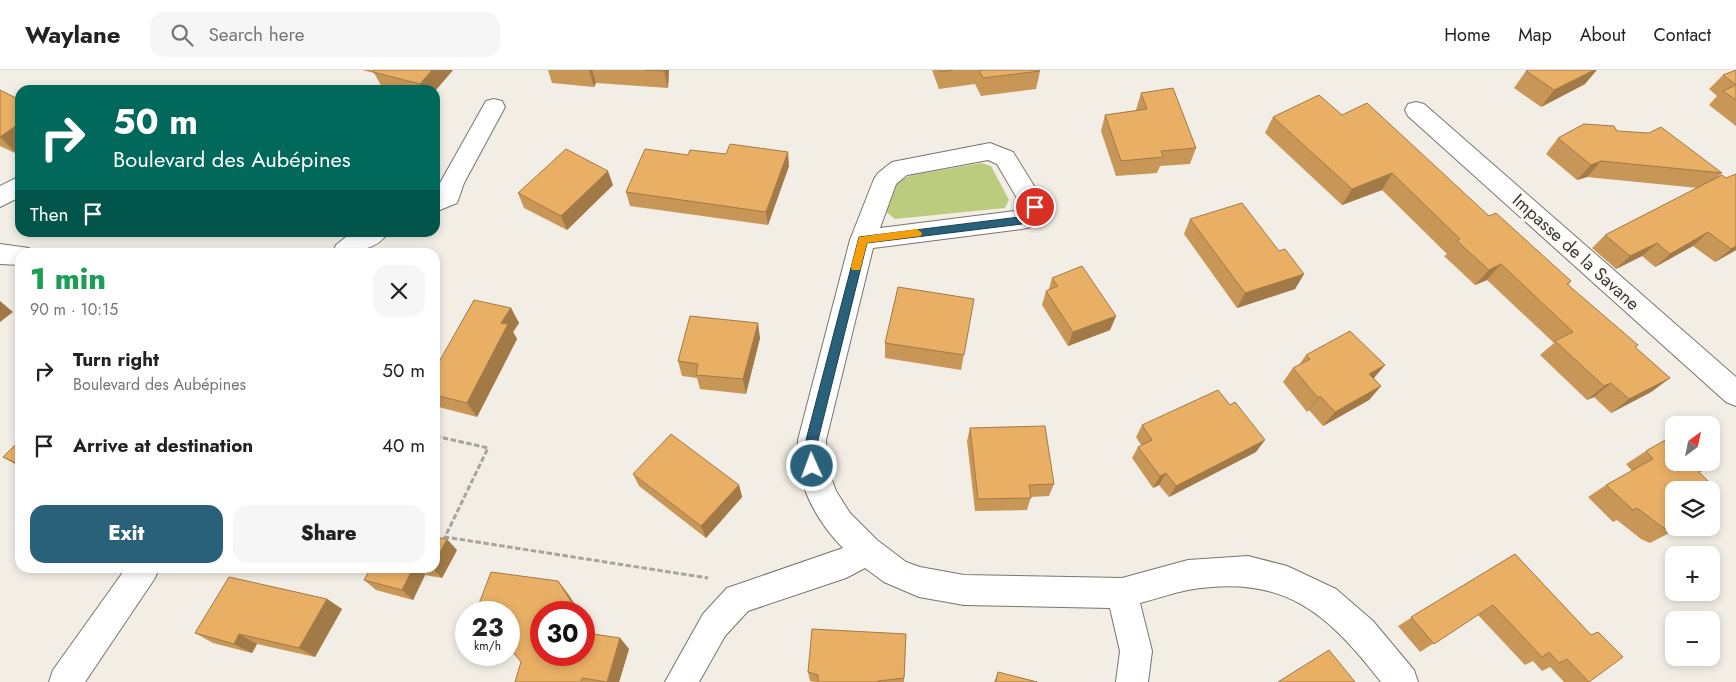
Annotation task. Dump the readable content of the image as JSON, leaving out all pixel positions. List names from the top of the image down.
{
  "streets": {
    "street": ["Impasse de la Savane"]
  },
  "north": "top right",
  "page": {
    "header": "Waylane",
    "search": "Search here",
    "nav": [
      "Home",
      "Map",
      "About",
      "Contact"
    ],
    "turn": ["50 m", "Boulevard des Aubépines"],
    "then": "Then",
    "heading": ["1 min", "90 m · 10:15"],
    "list": [
      {
        "name": "Turn right",
        "note": "Boulevard des Aubépines",
        "value": "50 m"
      },
      {
        "name": "Arrive at destination",
        "value": "40 m"
      }
    ],
    "map_buttons": ["+", "−"],
    "buttons": ["Exit", "Share"],
    "speed": "23 km/h",
    "limit": "30"
  }
}
